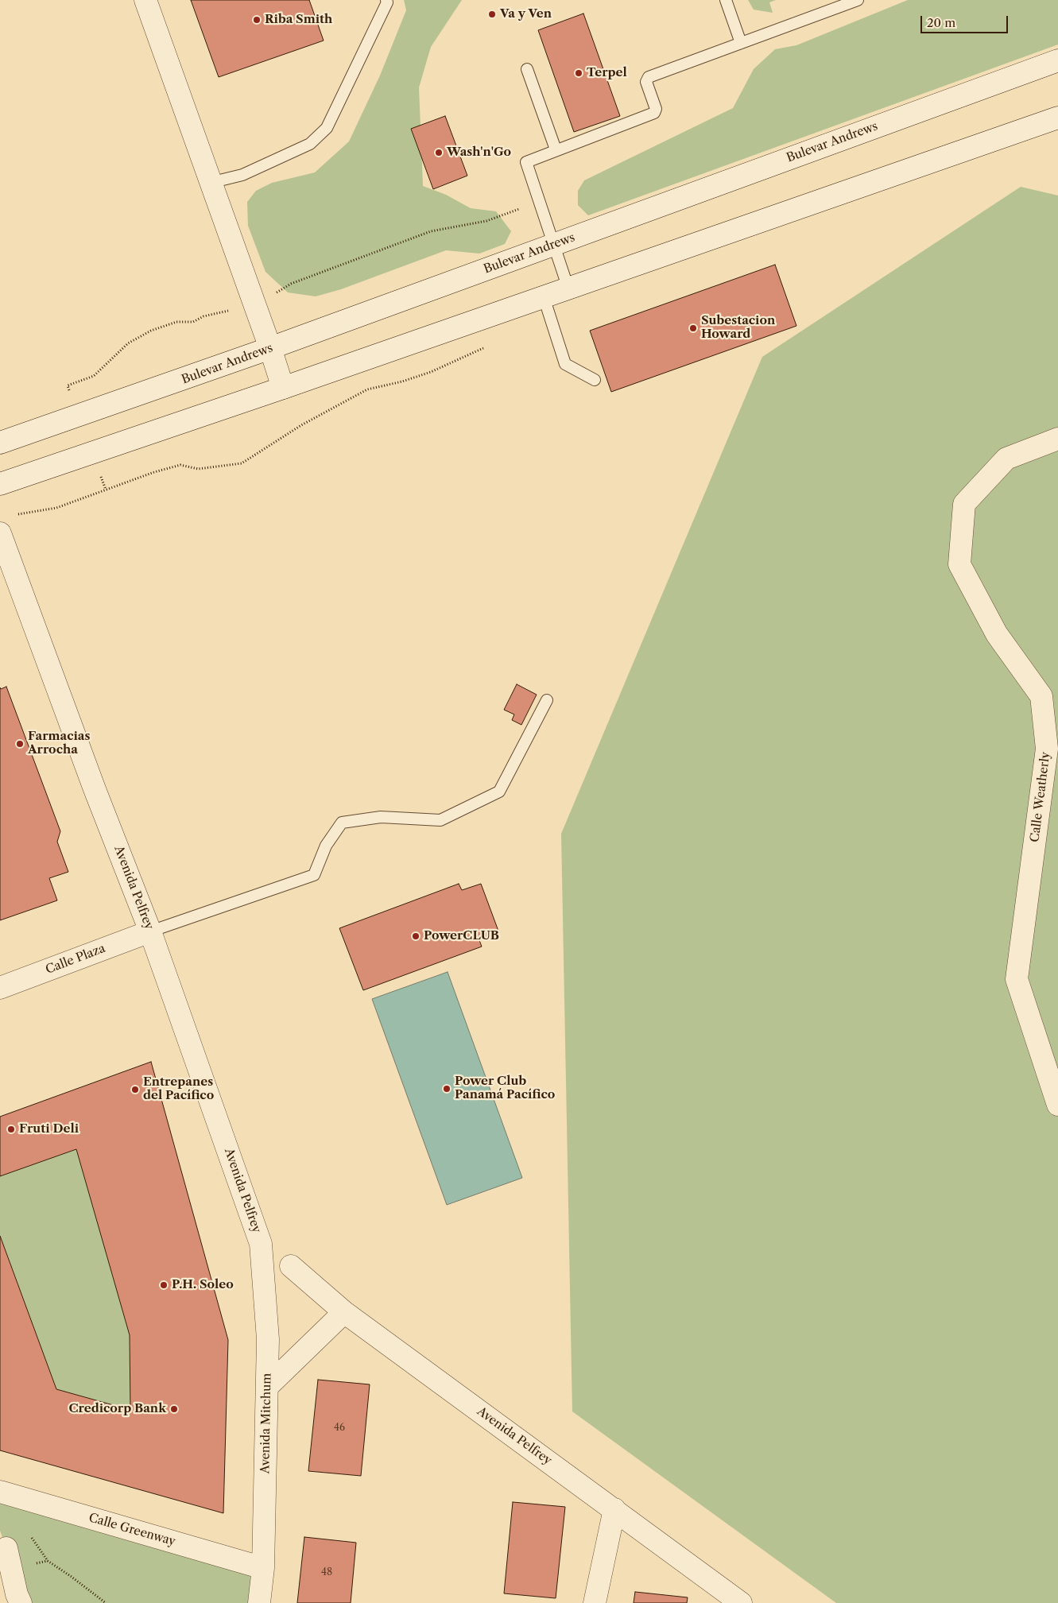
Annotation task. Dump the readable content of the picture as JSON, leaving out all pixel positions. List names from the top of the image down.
{
  "streets": {
    "street": [
      "Bulevar Andrews",
      "Calle Weatherly",
      "Avenida Pelfrey",
      "Calle Plaza",
      "Avenida Mitchum",
      "Calle Greenway"
    ]
  },
  "crossings": [
    ["Avenida Pelfrey", "Calle Plaza"],
    ["Avenida Pelfrey", "Avenida Mitchum"],
    ["Avenida Mitchum", "Calle Greenway"]
  ],
  "places": [
    "Va y Ven",
    "Riba Smith",
    "Terpel",
    "Wash'n'Go",
    "Subestacion Howard",
    "Farmacias Arrocha",
    "PowerCLUB",
    "Power Club Panamá Pacífico",
    "Entrepanes del Pacífico",
    "Fruti Deli",
    "P.H. Soleo",
    "Credicorp Bank"
  ],
  "house_numbers": ["46", "48"],
  "scale_bar": "20 m"
}
